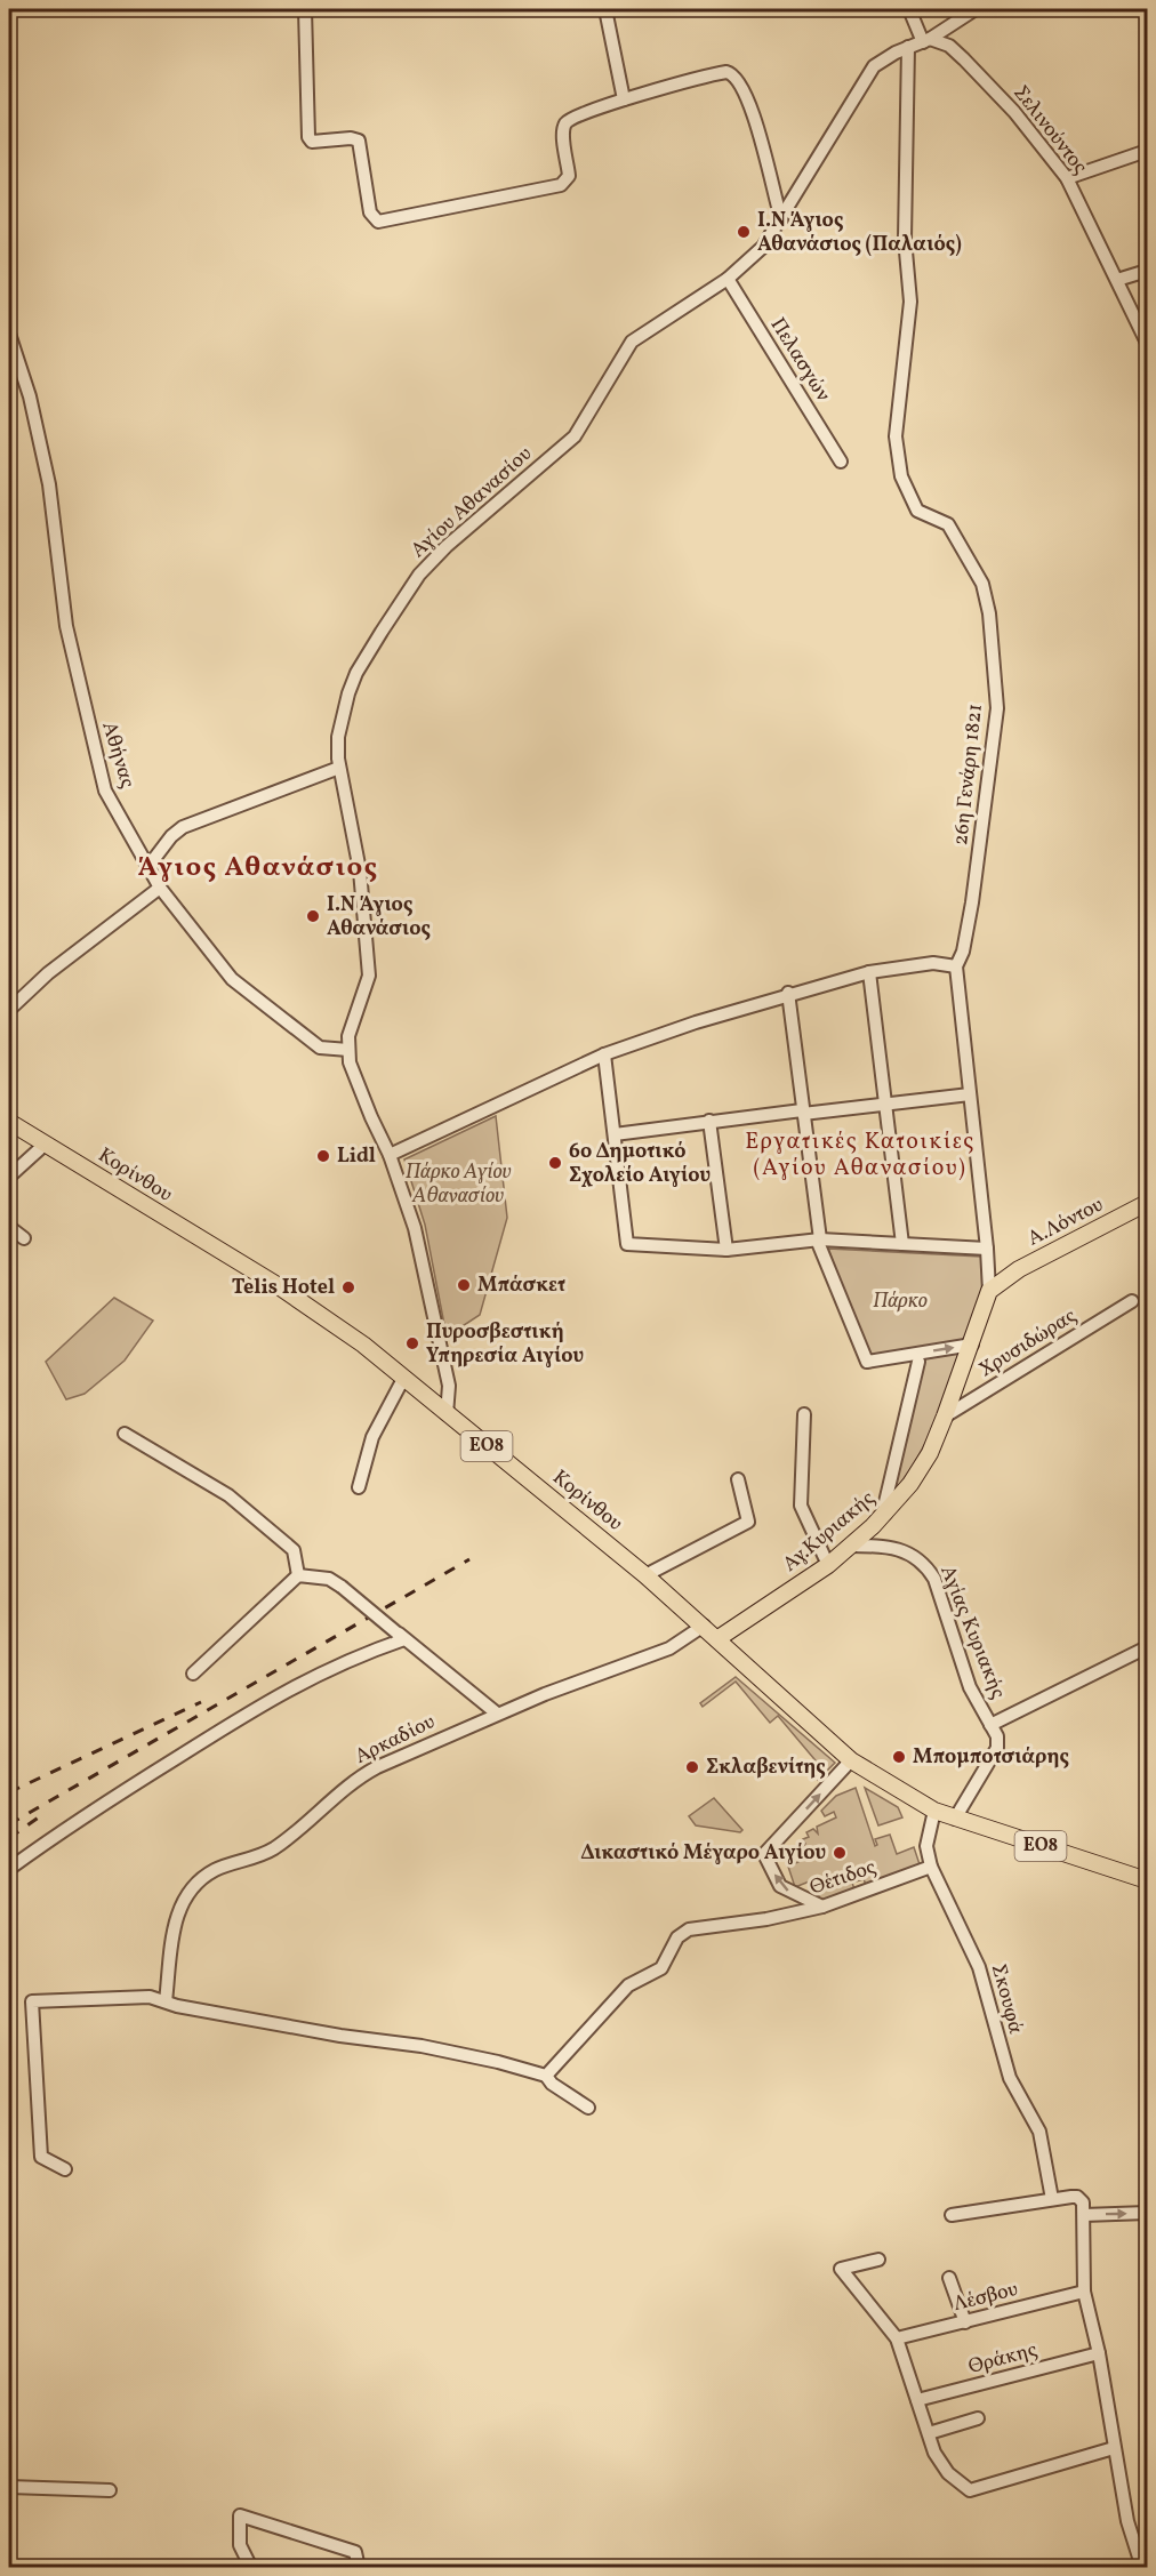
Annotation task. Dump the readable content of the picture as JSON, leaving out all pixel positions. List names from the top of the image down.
{
  "streets": {
    "main road": [
      "Κορίνθου",
      "Α.Λόντου",
      "ΕΟ8",
      "Αγ.Κυριακής"
    ],
    "street": [
      "Σελινούντος",
      "Πελασγών",
      "Αγίου Αθανασίου",
      "Αθήνας",
      "26η Γενάρη 1821",
      "Χρυσιδώρας",
      "Αγίας Κυριακής",
      "Αρκαδίου",
      "Θέτιδος",
      "Σκουφά",
      "Λέσβου",
      "Θράκης"
    ]
  },
  "crossings": [
    ["Σελινούντος", "Αγίου Αθανασίου"],
    ["Πελασγών", "Αγίου Αθανασίου"],
    ["Αγίου Αθανασίου", "Αθήνας"],
    ["Αγίου Αθανασίου", "26η Γενάρη 1821"],
    ["Αγίου Αθανασίου", "Κορίνθου"],
    ["26η Γενάρη 1821", "Α.Λόντου"],
    ["26η Γενάρη 1821", "Αγ.Κυριακής"],
    ["Κορίνθου", "Αγ.Κυριακής"],
    ["Κορίνθου", "Αγίας Κυριακής"],
    ["Κορίνθου", "Αρκαδίου"],
    ["Κορίνθου", "Σκουφά"],
    ["Α.Λόντου", "Αγ.Κυριακής"],
    ["Χρυσιδώρας", "Αγ.Κυριακής"],
    ["Αγ.Κυριακής", "Αγίας Κυριακής"],
    ["Θέτιδος", "Σκουφά"]
  ],
  "districts": ["Άγιος Αθανάσιος", "Εργατικές Κατοικίες (Αγίου Αθανασίου)"],
  "parks": ["Πάρκο Αγίου Αθανασίου", "Πάρκο"],
  "places": [
    "Ι.Ν Άγιος Αθανάσιος (Παλαιός)",
    "Ι.Ν Άγιος Αθανάσιος",
    "Lidl",
    "6ο Δημοτικό Σχολείο Αιγίου",
    "Μπάσκετ",
    "Telis Hotel",
    "Πυροσβεστική Υπηρεσία Αιγίου",
    "Μπομποτσιάρης",
    "Σκλαβενίτης",
    "Δικαστικό Μέγαρο Αιγίου"
  ]
}
